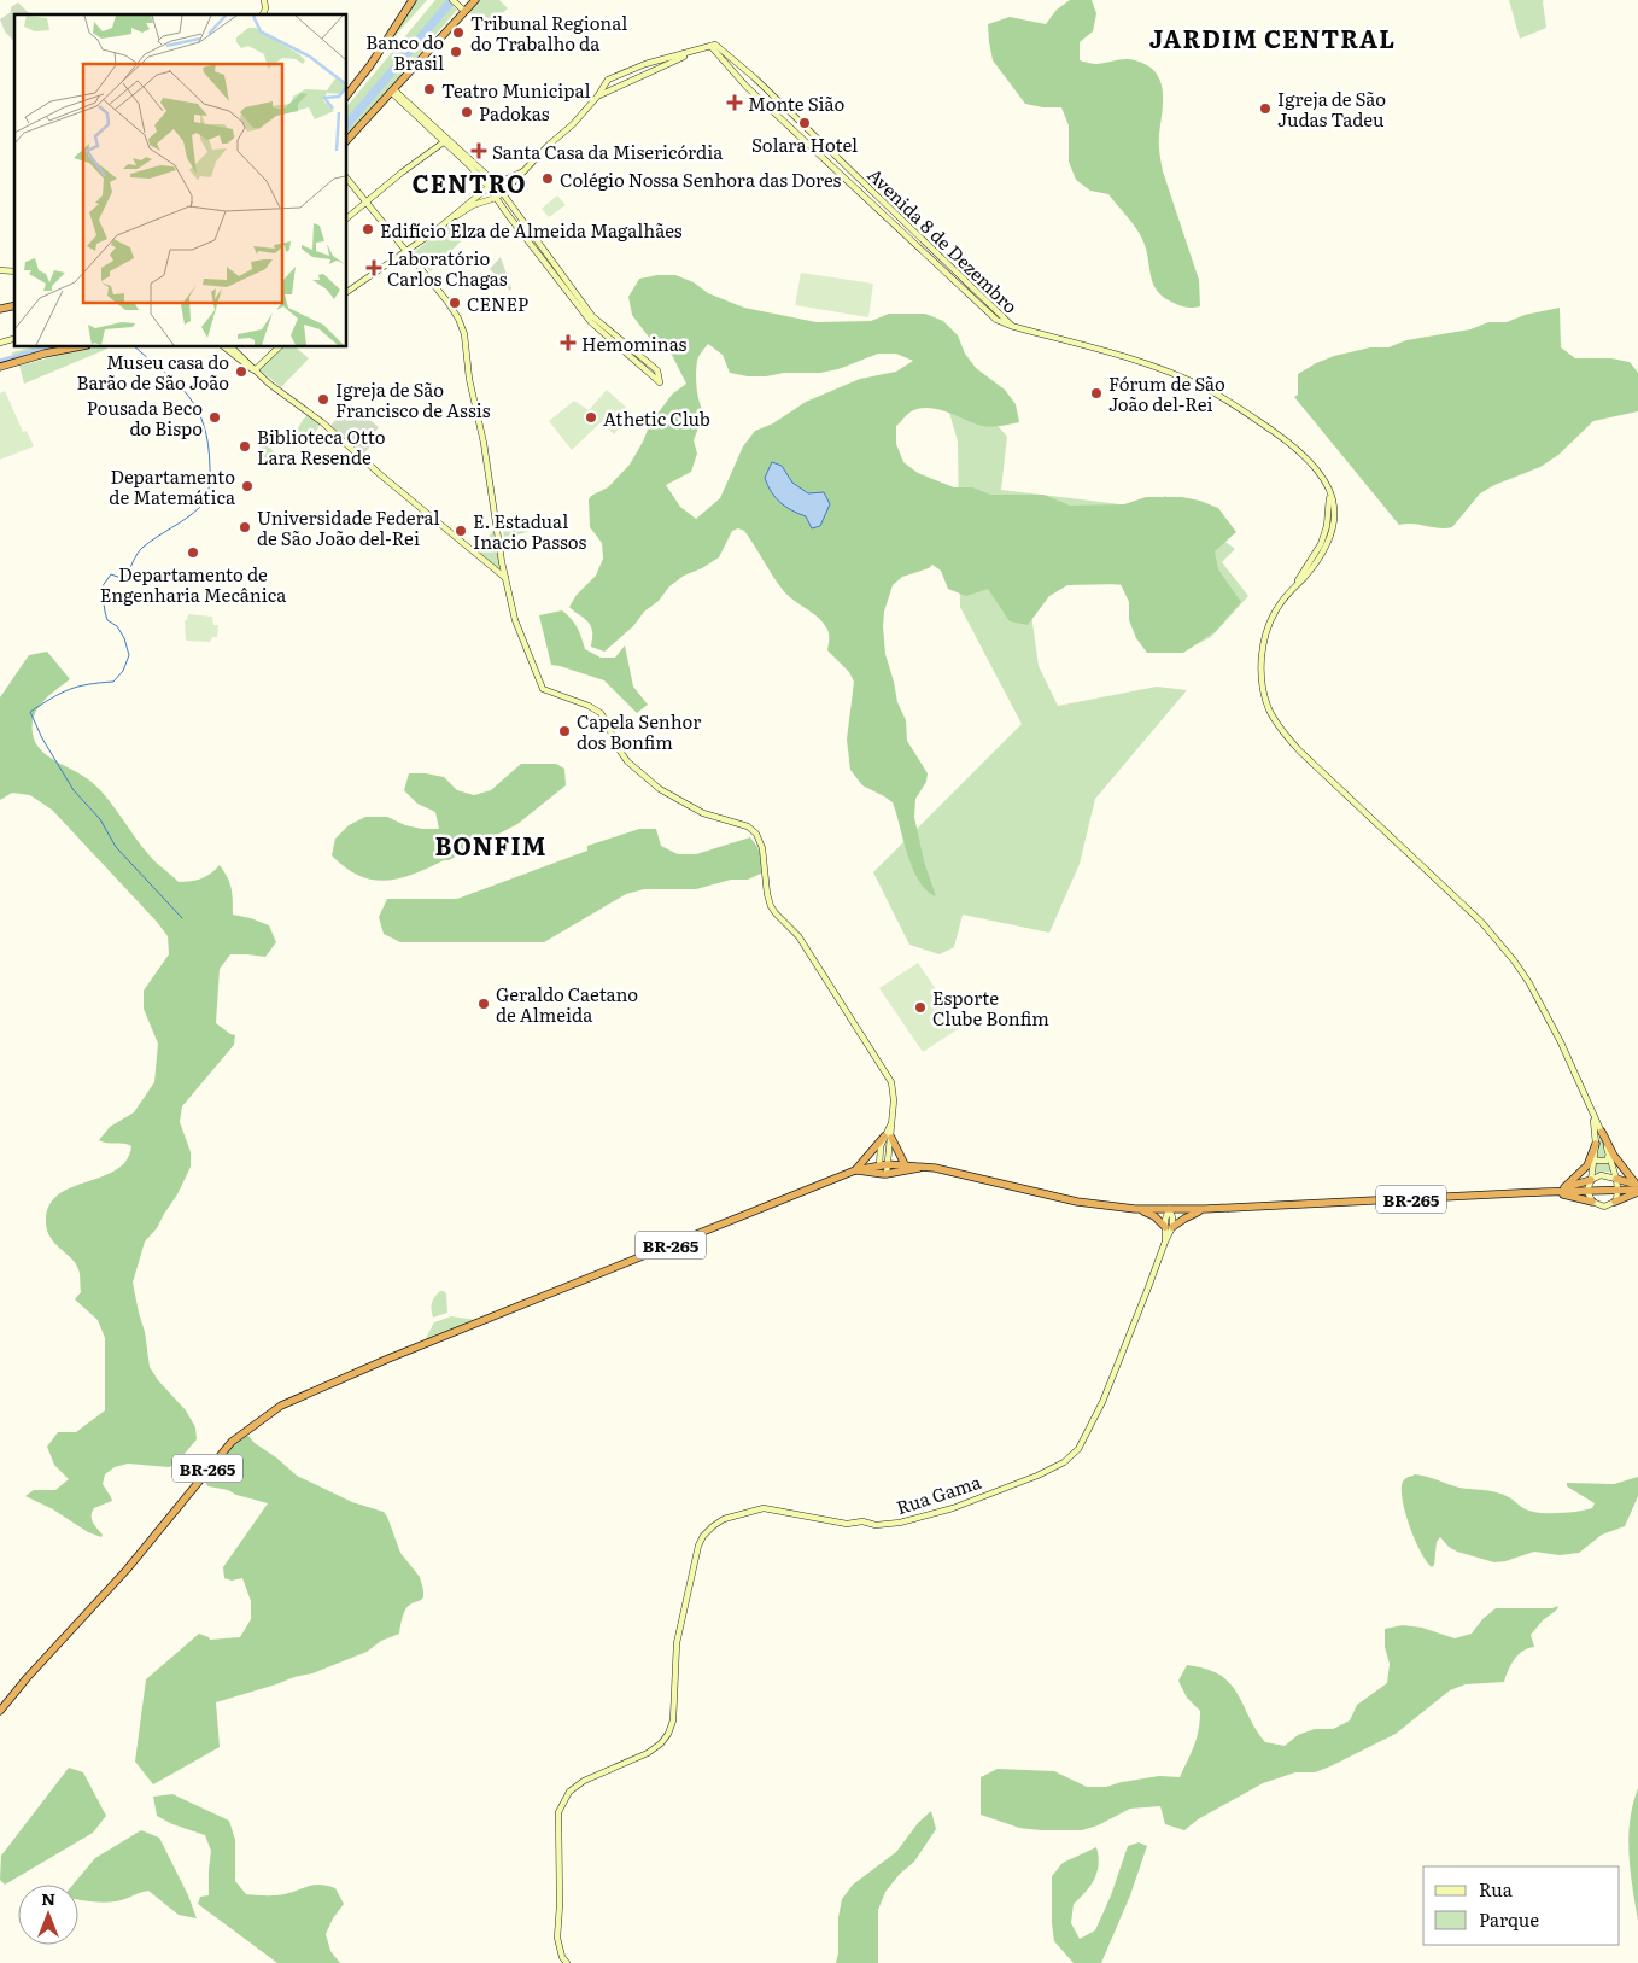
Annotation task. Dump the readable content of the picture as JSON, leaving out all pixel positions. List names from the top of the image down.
{
  "streets": {
    "highway": ["BR-265"],
    "main road": ["Avenida 8 de Dezembro", "Rua Gama"]
  },
  "districts": ["JARDIM CENTRAL", "CENTRO", "BONFIM"],
  "places": {
    "other": [
      "Tribunal Regional do Trabalho da",
      "Banco do Brasil",
      "Teatro Municipal",
      "Igreja de São Judas Tadeu",
      "Padokas",
      "Solara Hotel",
      "Colégio Nossa Senhora das Dores",
      "Edifício Elza de Almeida Magalhães",
      "CENEP",
      "Museu casa do Barão de São João",
      "Fórum de São João del-Rei",
      "Igreja de São Francisco de Assis",
      "Pousada Beco do Bispo",
      "Athetic Club",
      "Biblioteca Otto Lara Resende",
      "Departamento de Matemática",
      "Universidade Federal de São João del-Rei",
      "E. Estadual Inacio Passos",
      "Departamento de Engenharia Mecânica",
      "Capela Senhor dos Bonfim",
      "Geraldo Caetano de Almeida",
      "Esporte Clube Bonfim"
    ],
    "health": [
      "Monte Sião",
      "Santa Casa da Misericórdia",
      "Laboratório Carlos Chagas",
      "Hemominas"
    ]
  },
  "legend": ["Rua", "Parque"],
  "north": "top"
}
